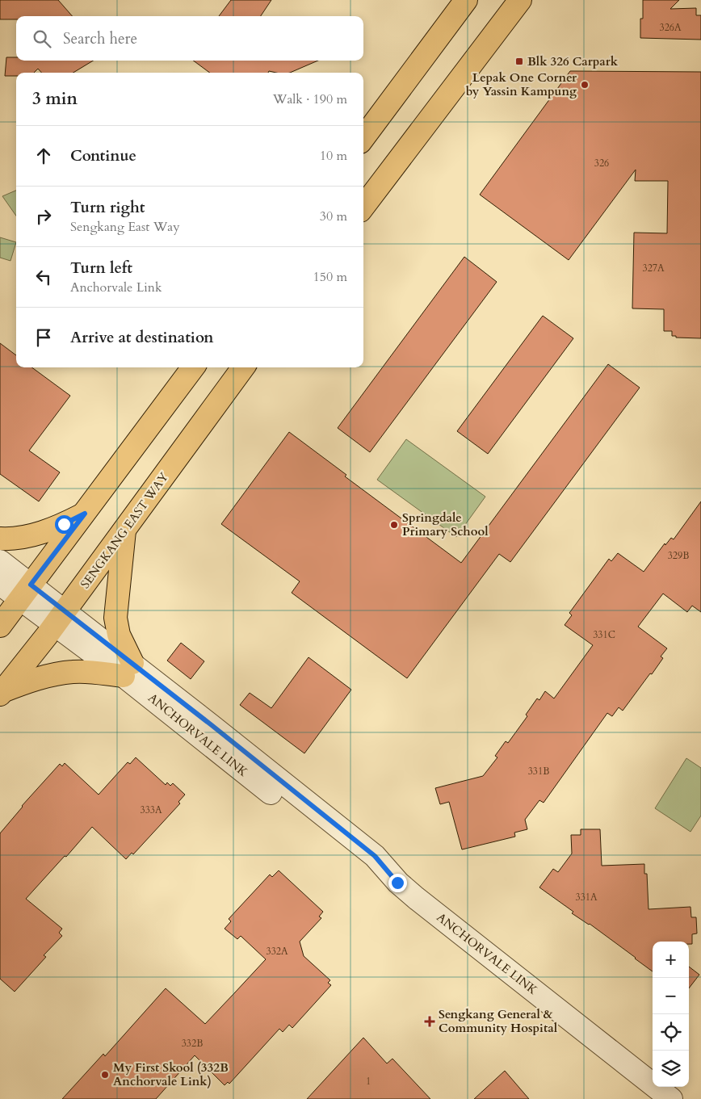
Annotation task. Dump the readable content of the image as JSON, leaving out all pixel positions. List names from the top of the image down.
{
  "streets": {
    "main road": ["SENGKANG EAST WAY"],
    "street": ["ANCHORVALE LINK"]
  },
  "crossings": [
    ["SENGKANG EAST WAY", "ANCHORVALE LINK"]
  ],
  "places": {
    "transit": ["Blk 326 Carpark"],
    "other": ["Lepak One Corner by Yassin Kampung", "Springdale Primary School", "My First Skool (332B Anchorvale Link)"],
    "health": ["Sengkang General & Community Hospital"]
  },
  "house_numbers": [
    "326A",
    "326",
    "327A",
    "329B",
    "331C",
    "331B",
    "333A",
    "331A",
    "332A",
    "332B",
    "1"
  ],
  "page": {
    "search": "Search here",
    "heading": ["3 min", "Walk · 190 m"],
    "list": [
      ["Continue", "10 m"],
      ["Turn right", "Sengkang East Way", "30 m"],
      ["Turn left", "Anchorvale Link", "150 m"],
      "Arrive at destination"
    ],
    "map_buttons": ["+", "−"]
  }
}
